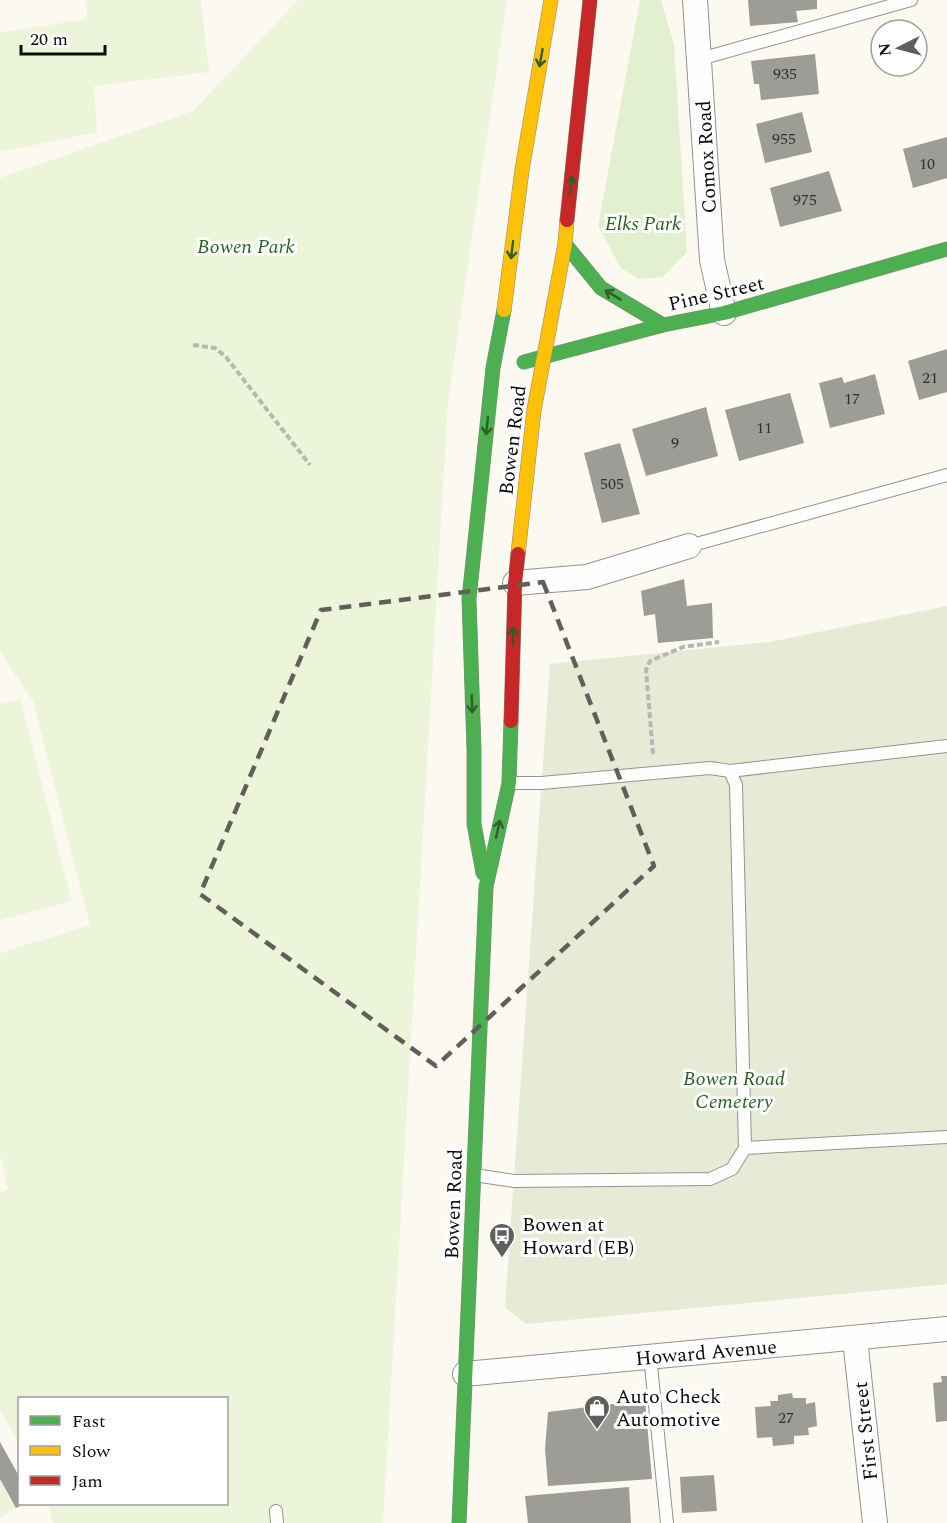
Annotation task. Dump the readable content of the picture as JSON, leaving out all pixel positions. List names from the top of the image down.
{
  "streets": {
    "main road": ["Pine Street", "Bowen Road"],
    "street": ["Comox Road", "Howard Avenue", "First Street"]
  },
  "crossings": [
    ["Comox Road", "Pine Street"],
    ["Pine Street", "Bowen Road"],
    ["Bowen Road", "Howard Avenue"],
    ["Howard Avenue", "First Street"]
  ],
  "parks": ["Elks Park", "Bowen Park", "Bowen Road Cemetery"],
  "places": {
    "bus stop": ["Bowen at Howard (EB)"],
    "shop": ["Auto Check Automotive"]
  },
  "house_numbers": [
    "935",
    "955",
    "10",
    "975",
    "21",
    "17",
    "11",
    "9",
    "505",
    "27"
  ],
  "legend": ["Fast", "Slow", "Jam"],
  "scale_bar": "20 m",
  "north": "left"
}
